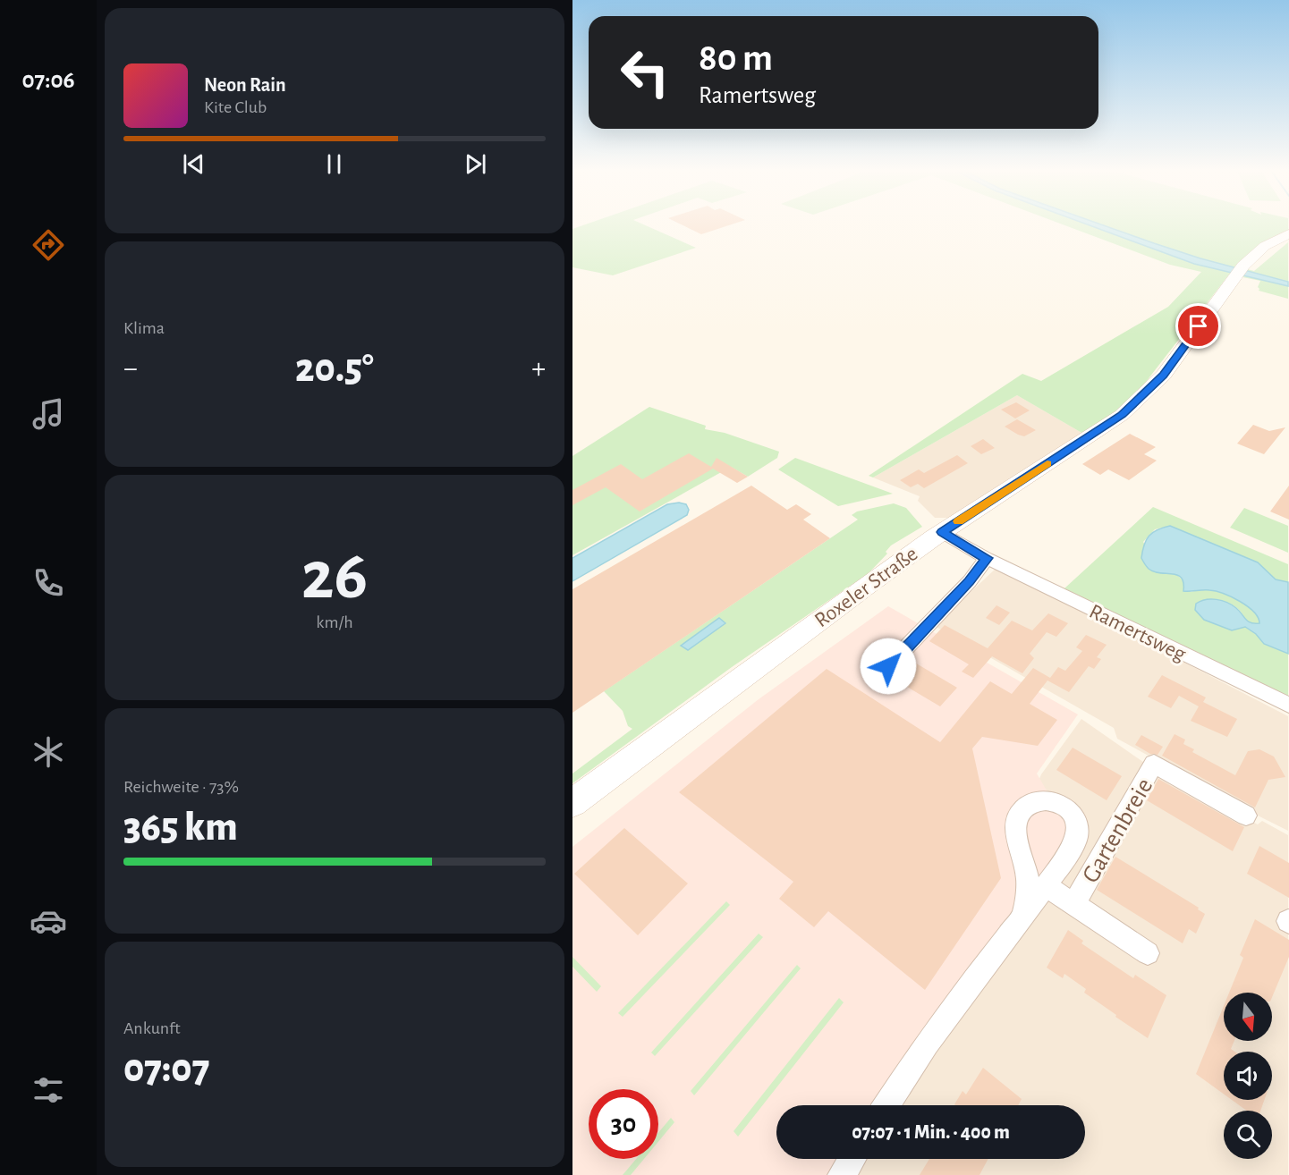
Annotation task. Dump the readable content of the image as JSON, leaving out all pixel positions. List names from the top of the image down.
{
  "streets": {
    "main road": ["Roxeler Straße"],
    "street": ["Ramertsweg", "Gartenbreie"]
  },
  "crossings": [
    ["Roxeler Straße", "Ramertsweg"]
  ],
  "north": "bottom",
  "page": {
    "tabs": "07:06",
    "turn": ["80 m", "Ramertsweg"],
    "song": ["Neon Rain", "Kite Club"],
    "tile": [
      "Klima",
      ["26", "km/h"],
      ["Reichweite · 73%", "365 km"],
      ["Ankunft", "07:07"]
    ],
    "heat": ["−", "20.5°", "+"],
    "limit": "30",
    "trip": "07:07 · 1 Min. · 400 m"
  }
}
